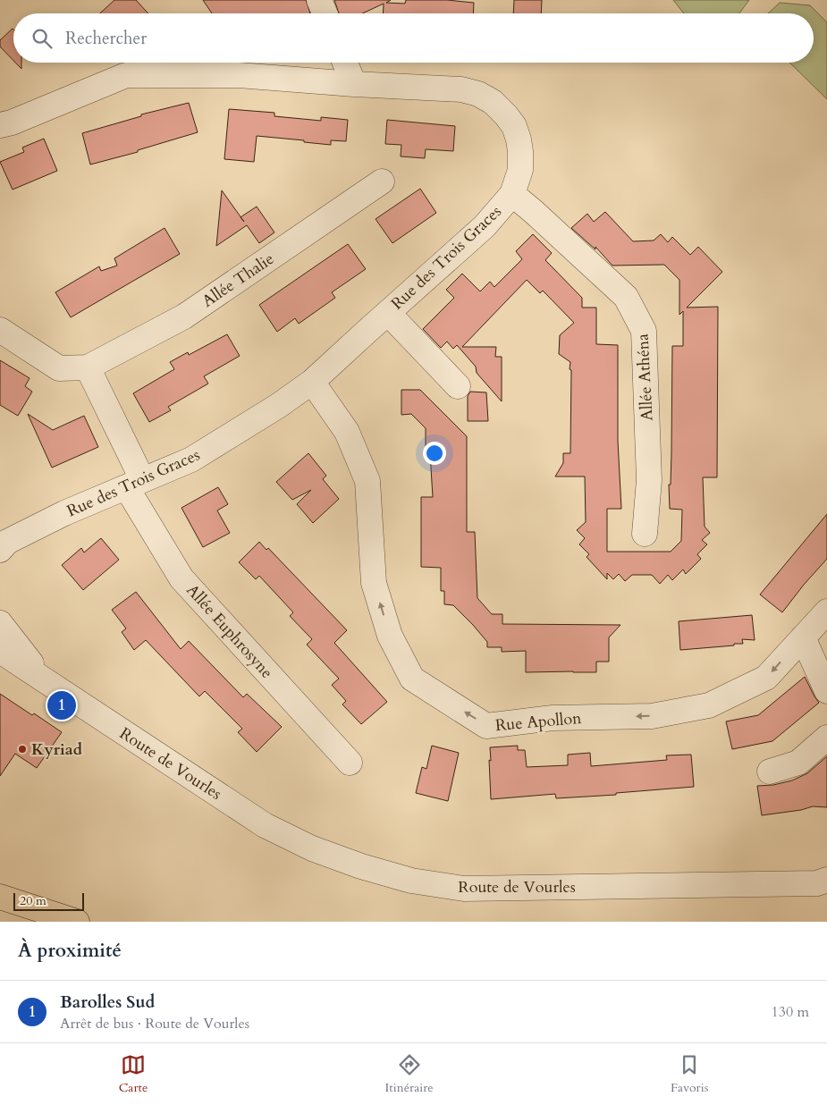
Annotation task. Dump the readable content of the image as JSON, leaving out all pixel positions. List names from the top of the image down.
{
  "streets": {
    "street": [
      "Rue des Trois Graces",
      "Allée Thalie",
      "Allée Athéna",
      "Allée Euphrosyne",
      "Rue Apollon",
      "Route de Vourles"
    ]
  },
  "crossings": [
    ["Rue des Trois Graces", "Allée Athéna"],
    ["Rue des Trois Graces", "Allée Euphrosyne"],
    ["Rue des Trois Graces", "Rue Apollon"]
  ],
  "places": ["Kyriad"],
  "scale_bar": "20 m",
  "page": {
    "search": "Rechercher",
    "pins": "1",
    "scale": "20 m",
    "heading": "À proximité",
    "list": [
      {
        "mark": "1",
        "name": "Barolles Sud",
        "note": "Arrêt de bus · Route de Vourles",
        "value": "130 m"
      }
    ],
    "nav": ["Carte", "Itinéraire", "Favoris"]
  }
}
